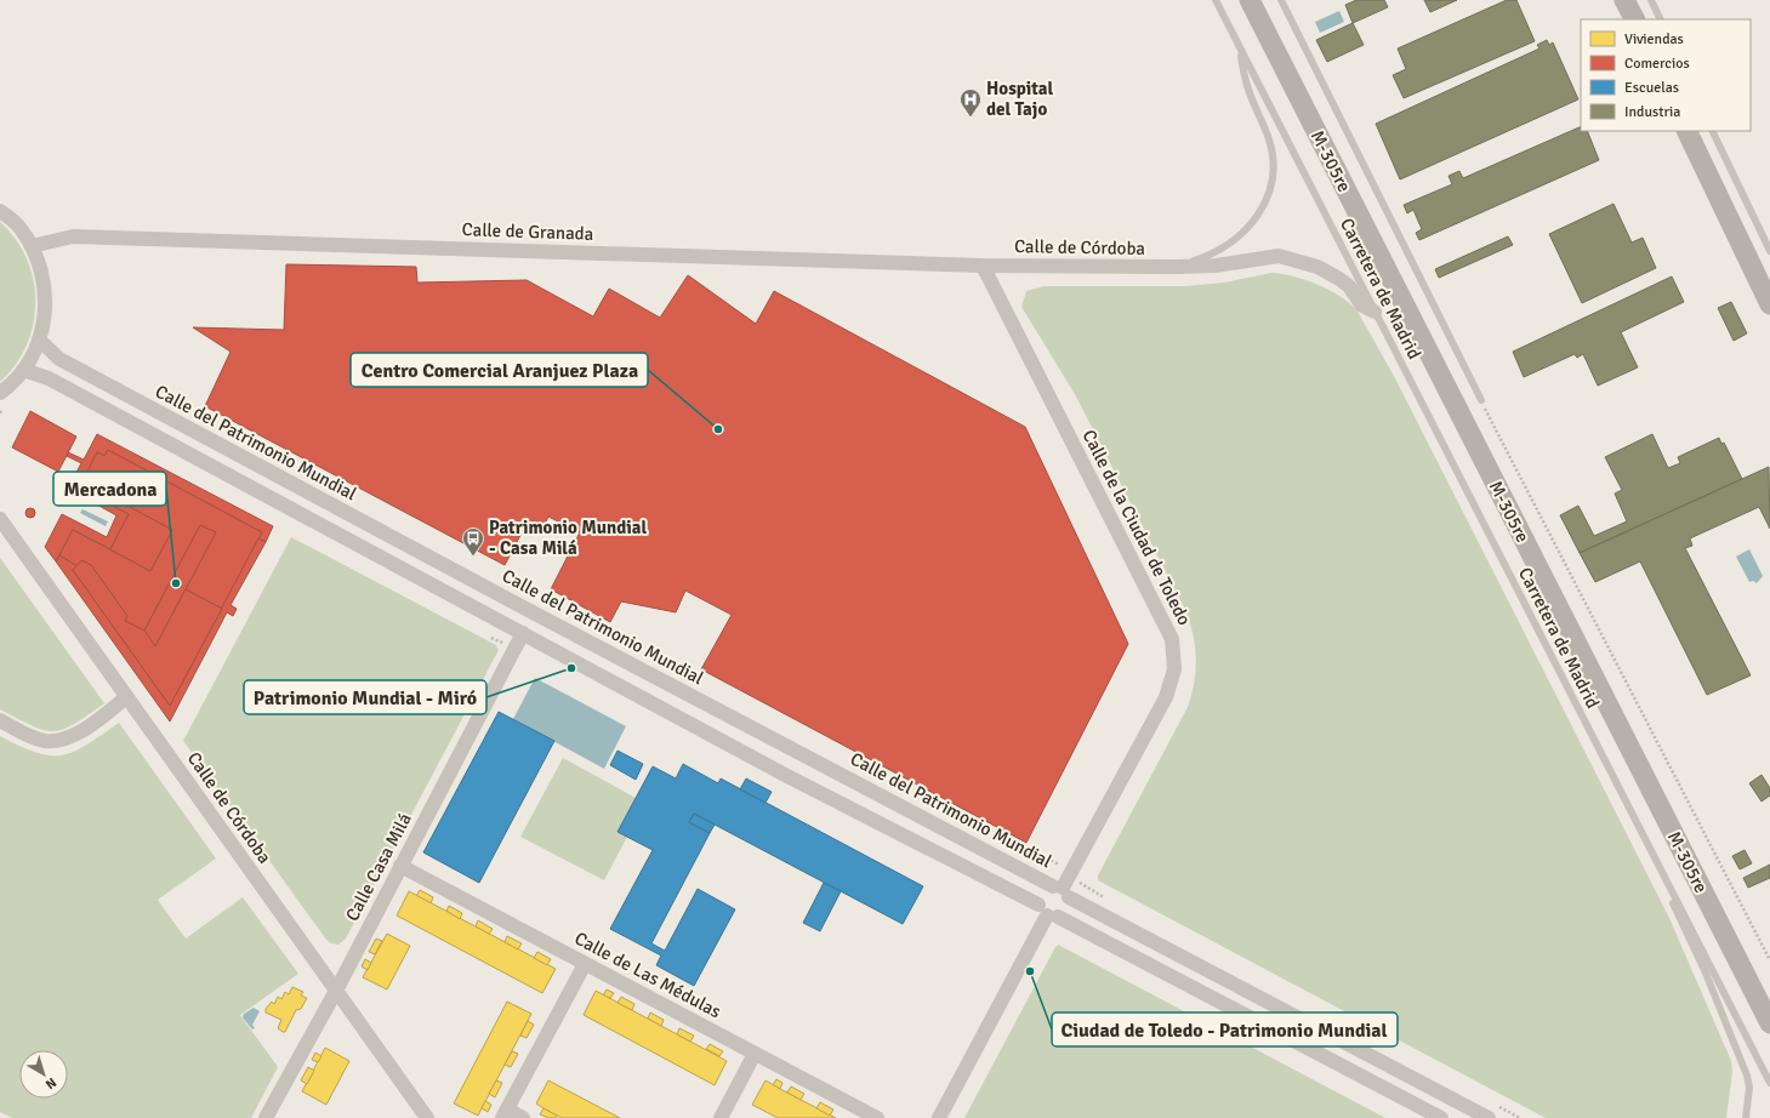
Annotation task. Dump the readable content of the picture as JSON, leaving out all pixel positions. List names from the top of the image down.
{
  "streets": {
    "main road": ["M-305re"],
    "street": [
      "Calle de Granada",
      "Calle de Córdoba",
      "Calle del Patrimonio Mundial",
      "Calle de la Ciudad de Toledo",
      "Calle Casa Milá",
      "Calle de Las Médulas"
    ],
    "lane": ["Carretera de Madrid"]
  },
  "crossings": [
    ["Calle de Granada", "Calle de Córdoba"],
    ["Calle de Granada", "Calle de la Ciudad de Toledo"],
    ["Calle de Córdoba", "Carretera de Madrid"],
    ["Calle de Córdoba", "Calle de la Ciudad de Toledo"],
    ["Calle de Córdoba", "Calle Casa Milá"],
    ["Calle del Patrimonio Mundial", "Calle de la Ciudad de Toledo"],
    ["Calle Casa Milá", "Calle de Las Médulas"]
  ],
  "places": {
    "hospital": ["Hospital del Tajo"],
    "other": [
      "Centro Comercial Aranjuez Plaza",
      "Mercadona",
      "Patrimonio Mundial - Miró",
      "Ciudad de Toledo - Patrimonio Mundial"
    ],
    "bus stop": ["Patrimonio Mundial - Casa Milá"]
  },
  "legend": [
    "Viviendas",
    "Comercios",
    "Escuelas",
    "Industria"
  ],
  "north": "bottom right"
}
